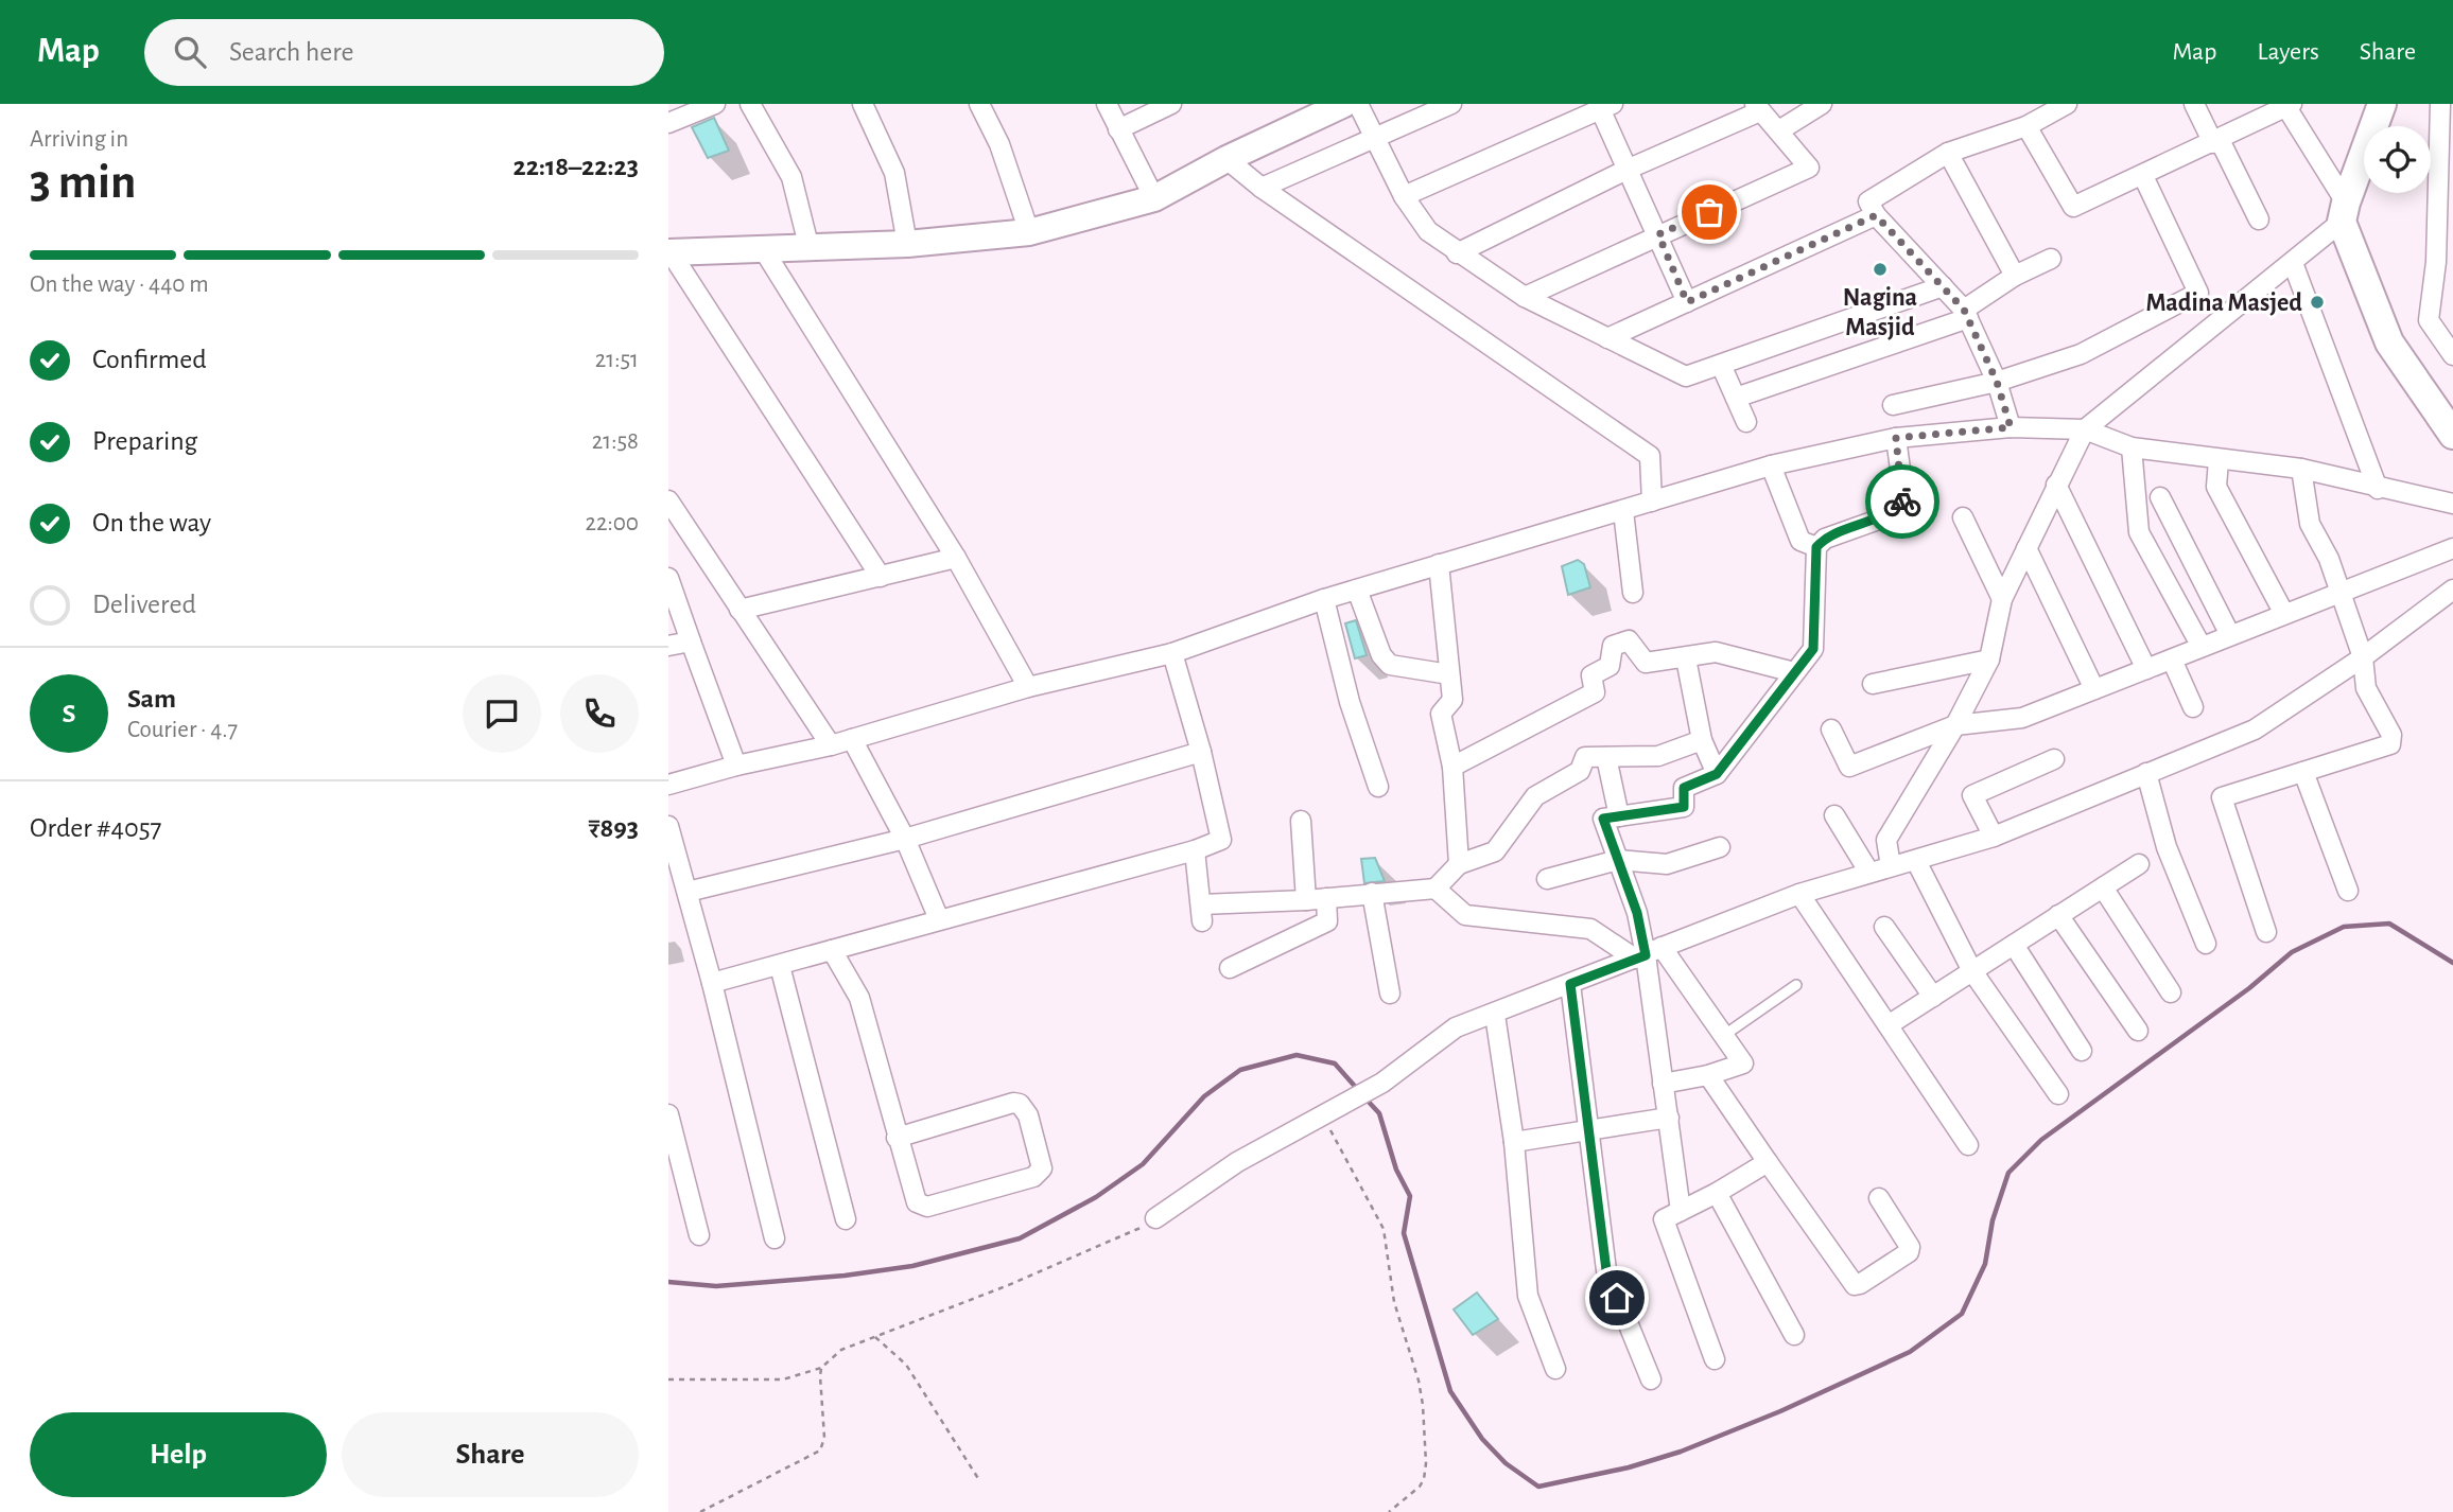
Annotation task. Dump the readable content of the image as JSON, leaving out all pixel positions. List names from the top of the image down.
{
  "places": ["Nagina Masjid", "Madina Masjed"],
  "page": {
    "header": "Map",
    "search": "Search here",
    "nav": ["Map", "Layers", "Share"],
    "heading": ["3 min", "Arriving in", "22:18–22:23"],
    "panel": [
      "Sam",
      "Courier · 4.7",
      "Order #4057",
      "₹893"
    ],
    "bar": "On the way · 440 m",
    "list": [
      ["Confirmed", "21:51"],
      ["Preparing", "21:58"],
      ["On the way", "22:00"],
      "Delivered"
    ],
    "round": "S",
    "buttons": ["Help", "Share"]
  }
}
